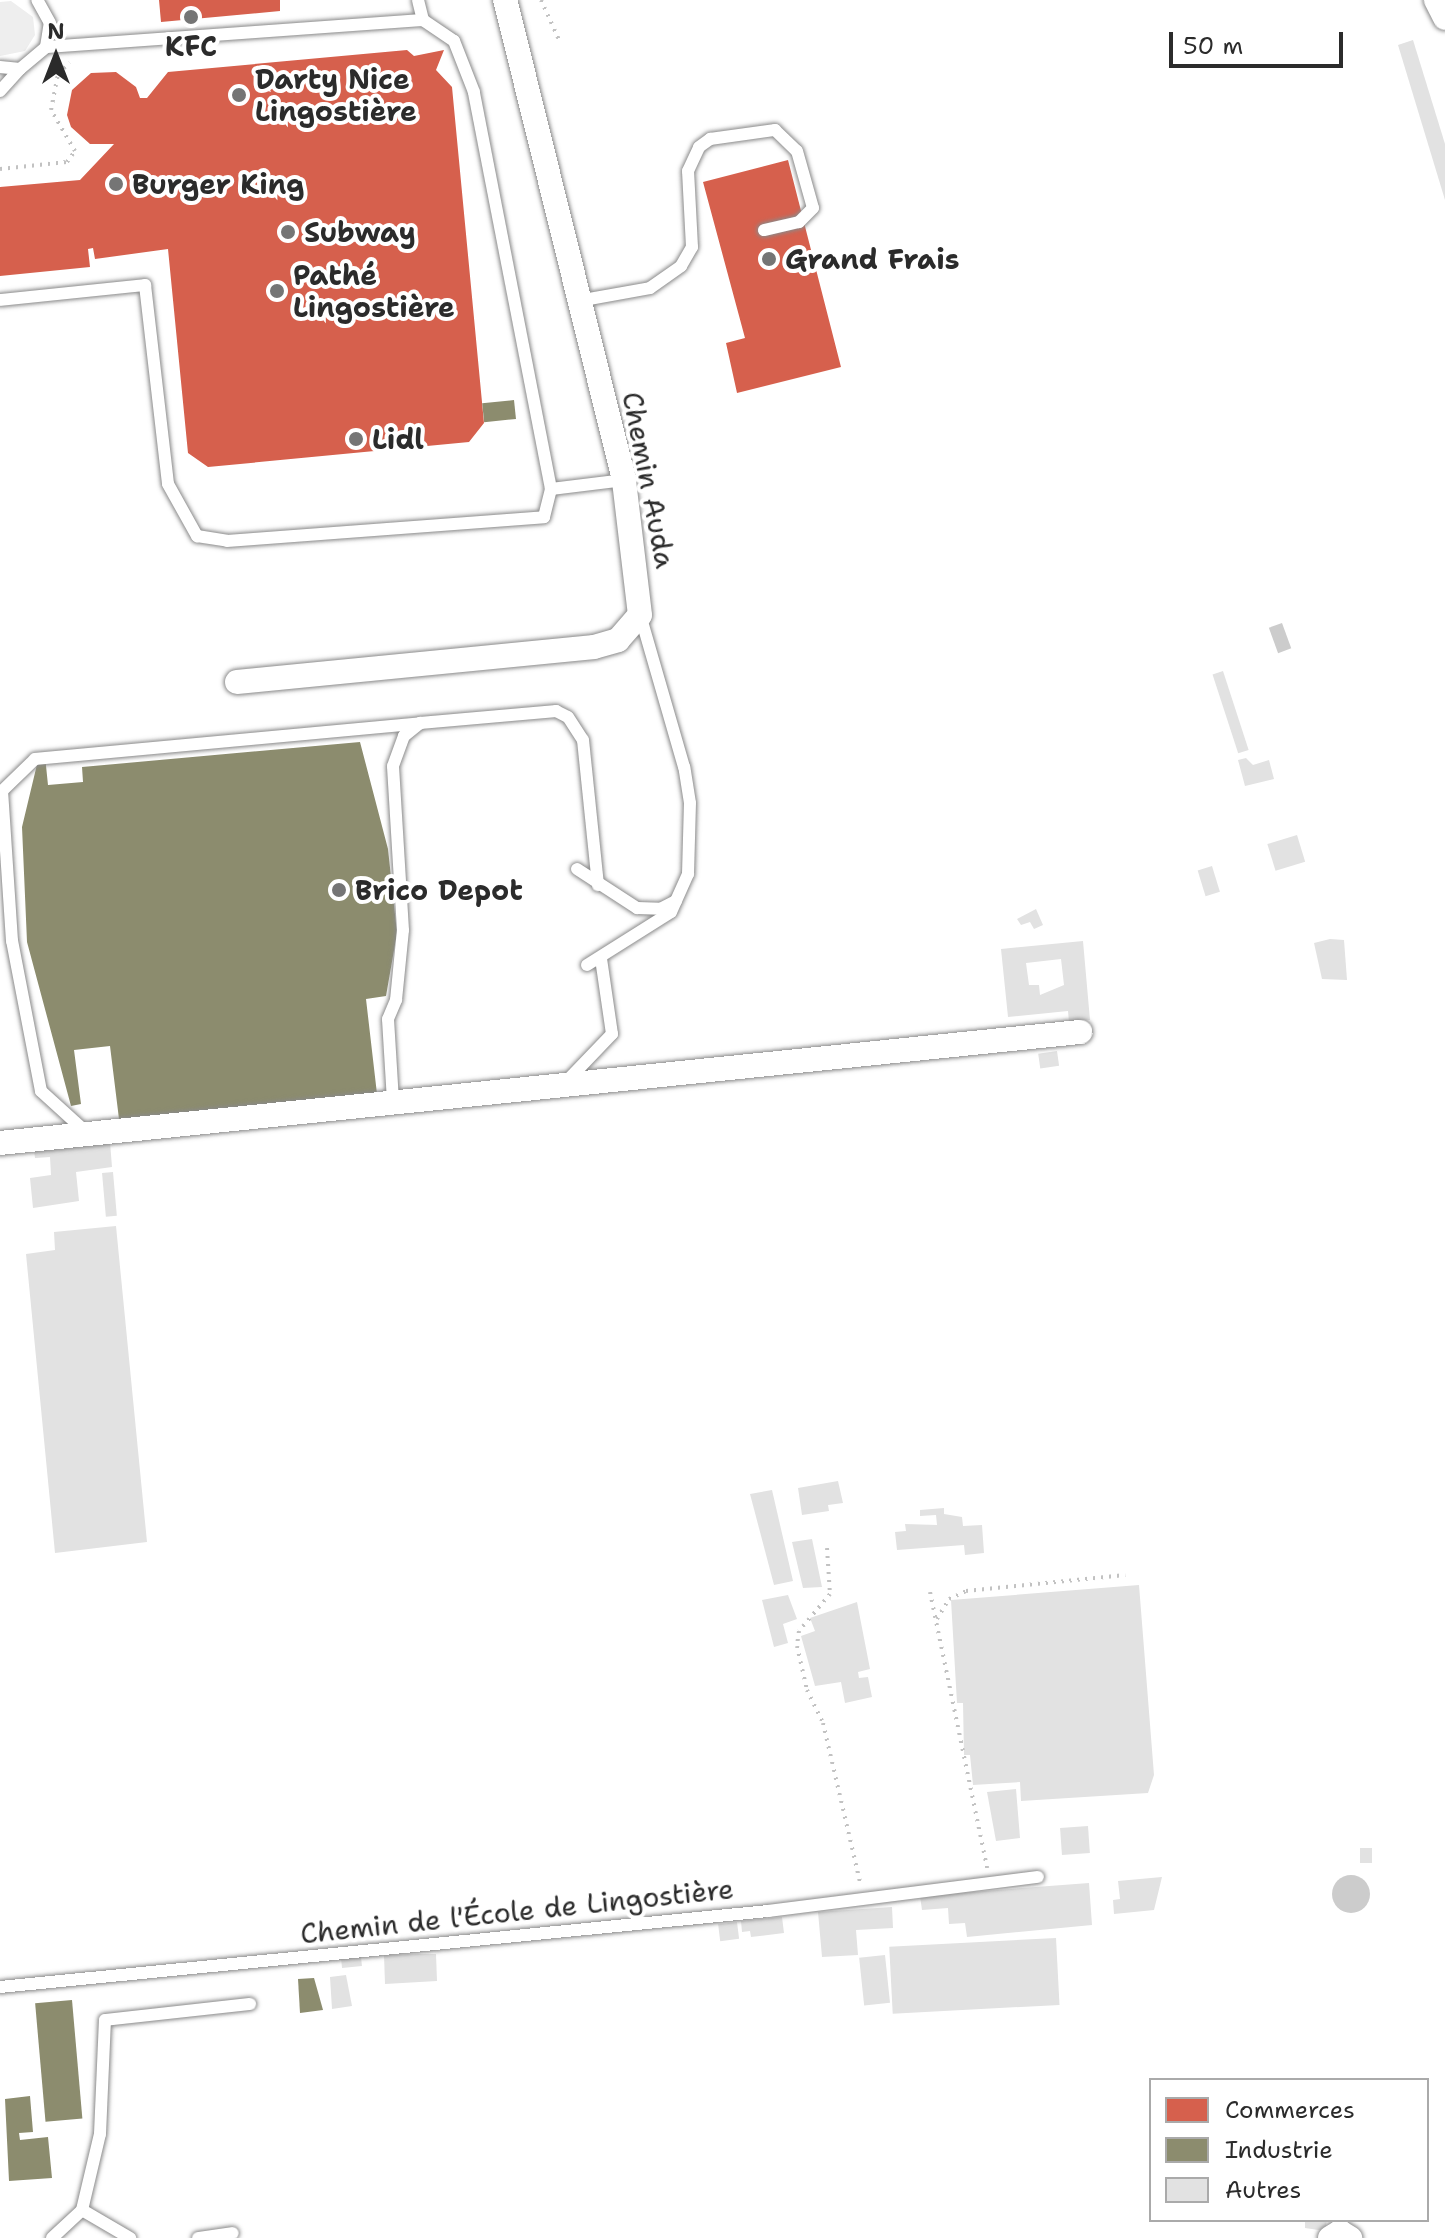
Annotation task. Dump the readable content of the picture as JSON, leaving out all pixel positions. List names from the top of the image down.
{
  "streets": {
    "street": ["Chemin Auda"],
    "lane": ["Chemin de l'École de Lingostière"]
  },
  "places": [
    "KFC",
    "Darty Nice Lingostière",
    "Burger King",
    "Subway",
    "Grand Frais",
    "Pathé Lingostière",
    "Lidl",
    "Brico Depot"
  ],
  "legend": ["Commerces", "Industrie", "Autres"],
  "scale_bar": "50 m",
  "north": "top"
}
